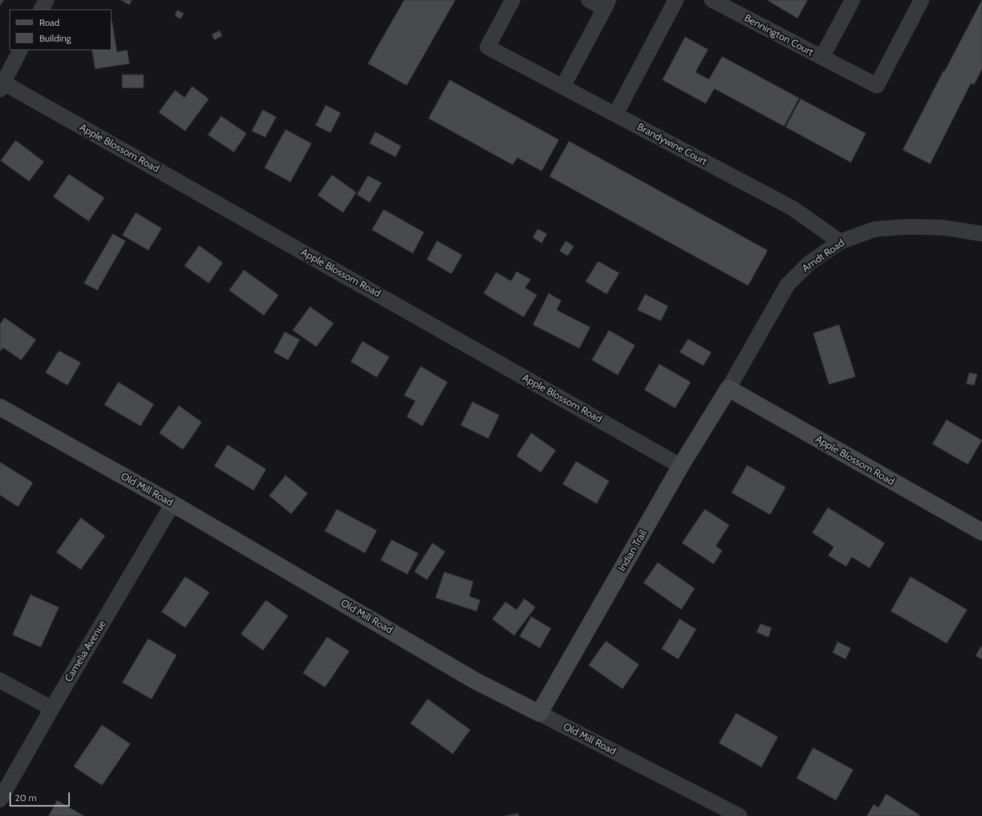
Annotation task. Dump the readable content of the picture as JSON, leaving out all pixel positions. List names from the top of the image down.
{
  "streets": {
    "street": [
      "Bennington Court",
      "Brandywine Court",
      "Apple Blossom Road",
      "Arndt Road",
      "Old Mill Road",
      "Indian Trail",
      "Camelia Avenue"
    ]
  },
  "crossings": [
    ["Brandywine Court", "Arndt Road"],
    ["Apple Blossom Road", "Arndt Road"],
    ["Apple Blossom Road", "Indian Trail"],
    ["Arndt Road", "Indian Trail"],
    ["Old Mill Road", "Indian Trail"],
    ["Old Mill Road", "Camelia Avenue"]
  ],
  "legend": ["Road", "Building"],
  "scale_bar": "20 m"
}
